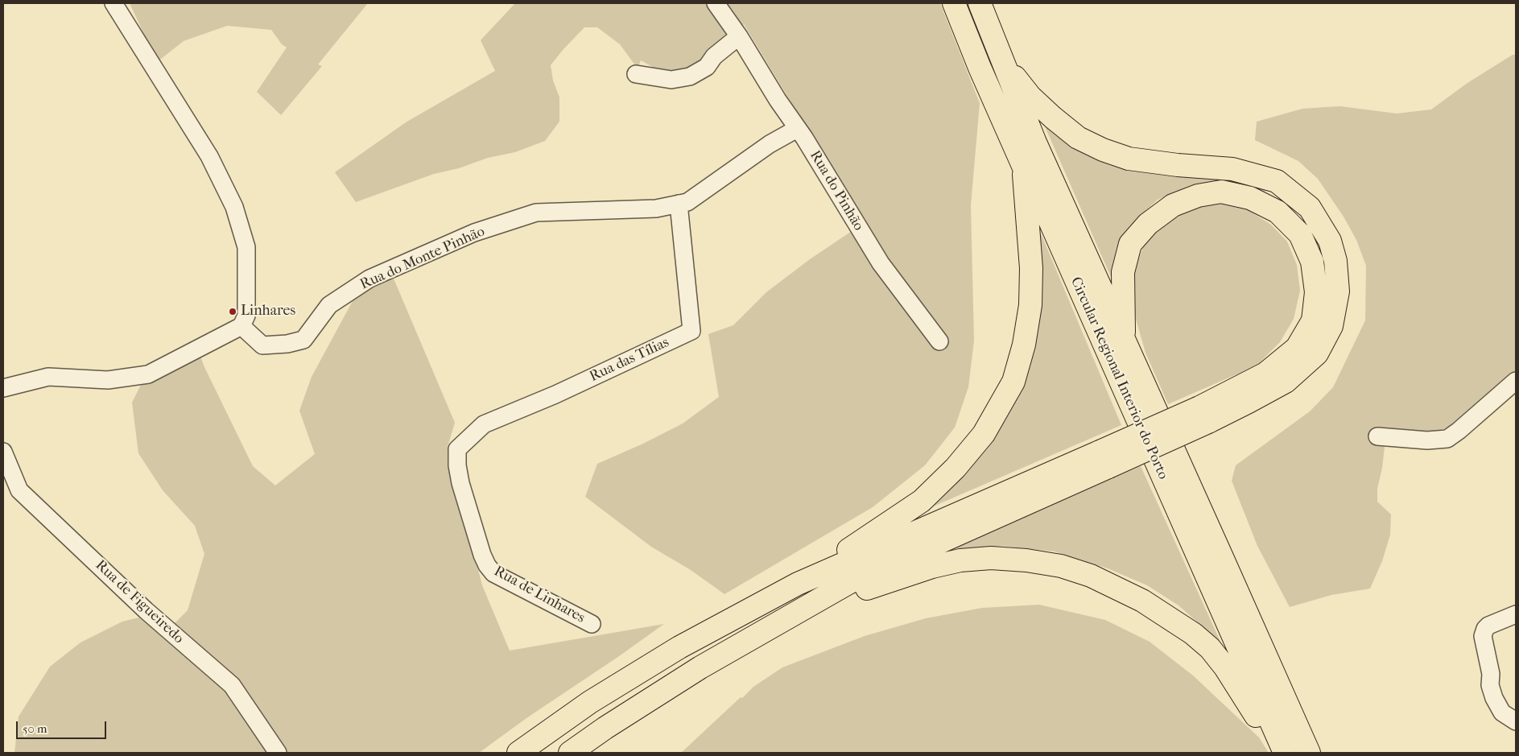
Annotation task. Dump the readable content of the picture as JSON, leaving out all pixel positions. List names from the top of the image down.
{
  "streets": {
    "highway": ["Circular Regional Interior do Porto"],
    "street": [
      "Rua do Pinhão",
      "Rua do Monte Pinhão",
      "Rua das Tílias",
      "Rua de Linhares",
      "Rua de Figueiredo"
    ]
  },
  "crossings": [
    ["Rua do Pinhão", "Rua do Monte Pinhão"],
    ["Rua do Monte Pinhão", "Rua das Tílias"],
    ["Rua das Tílias", "Rua de Linhares"]
  ],
  "places": ["Linhares"],
  "scale_bar": "50 m"
}
